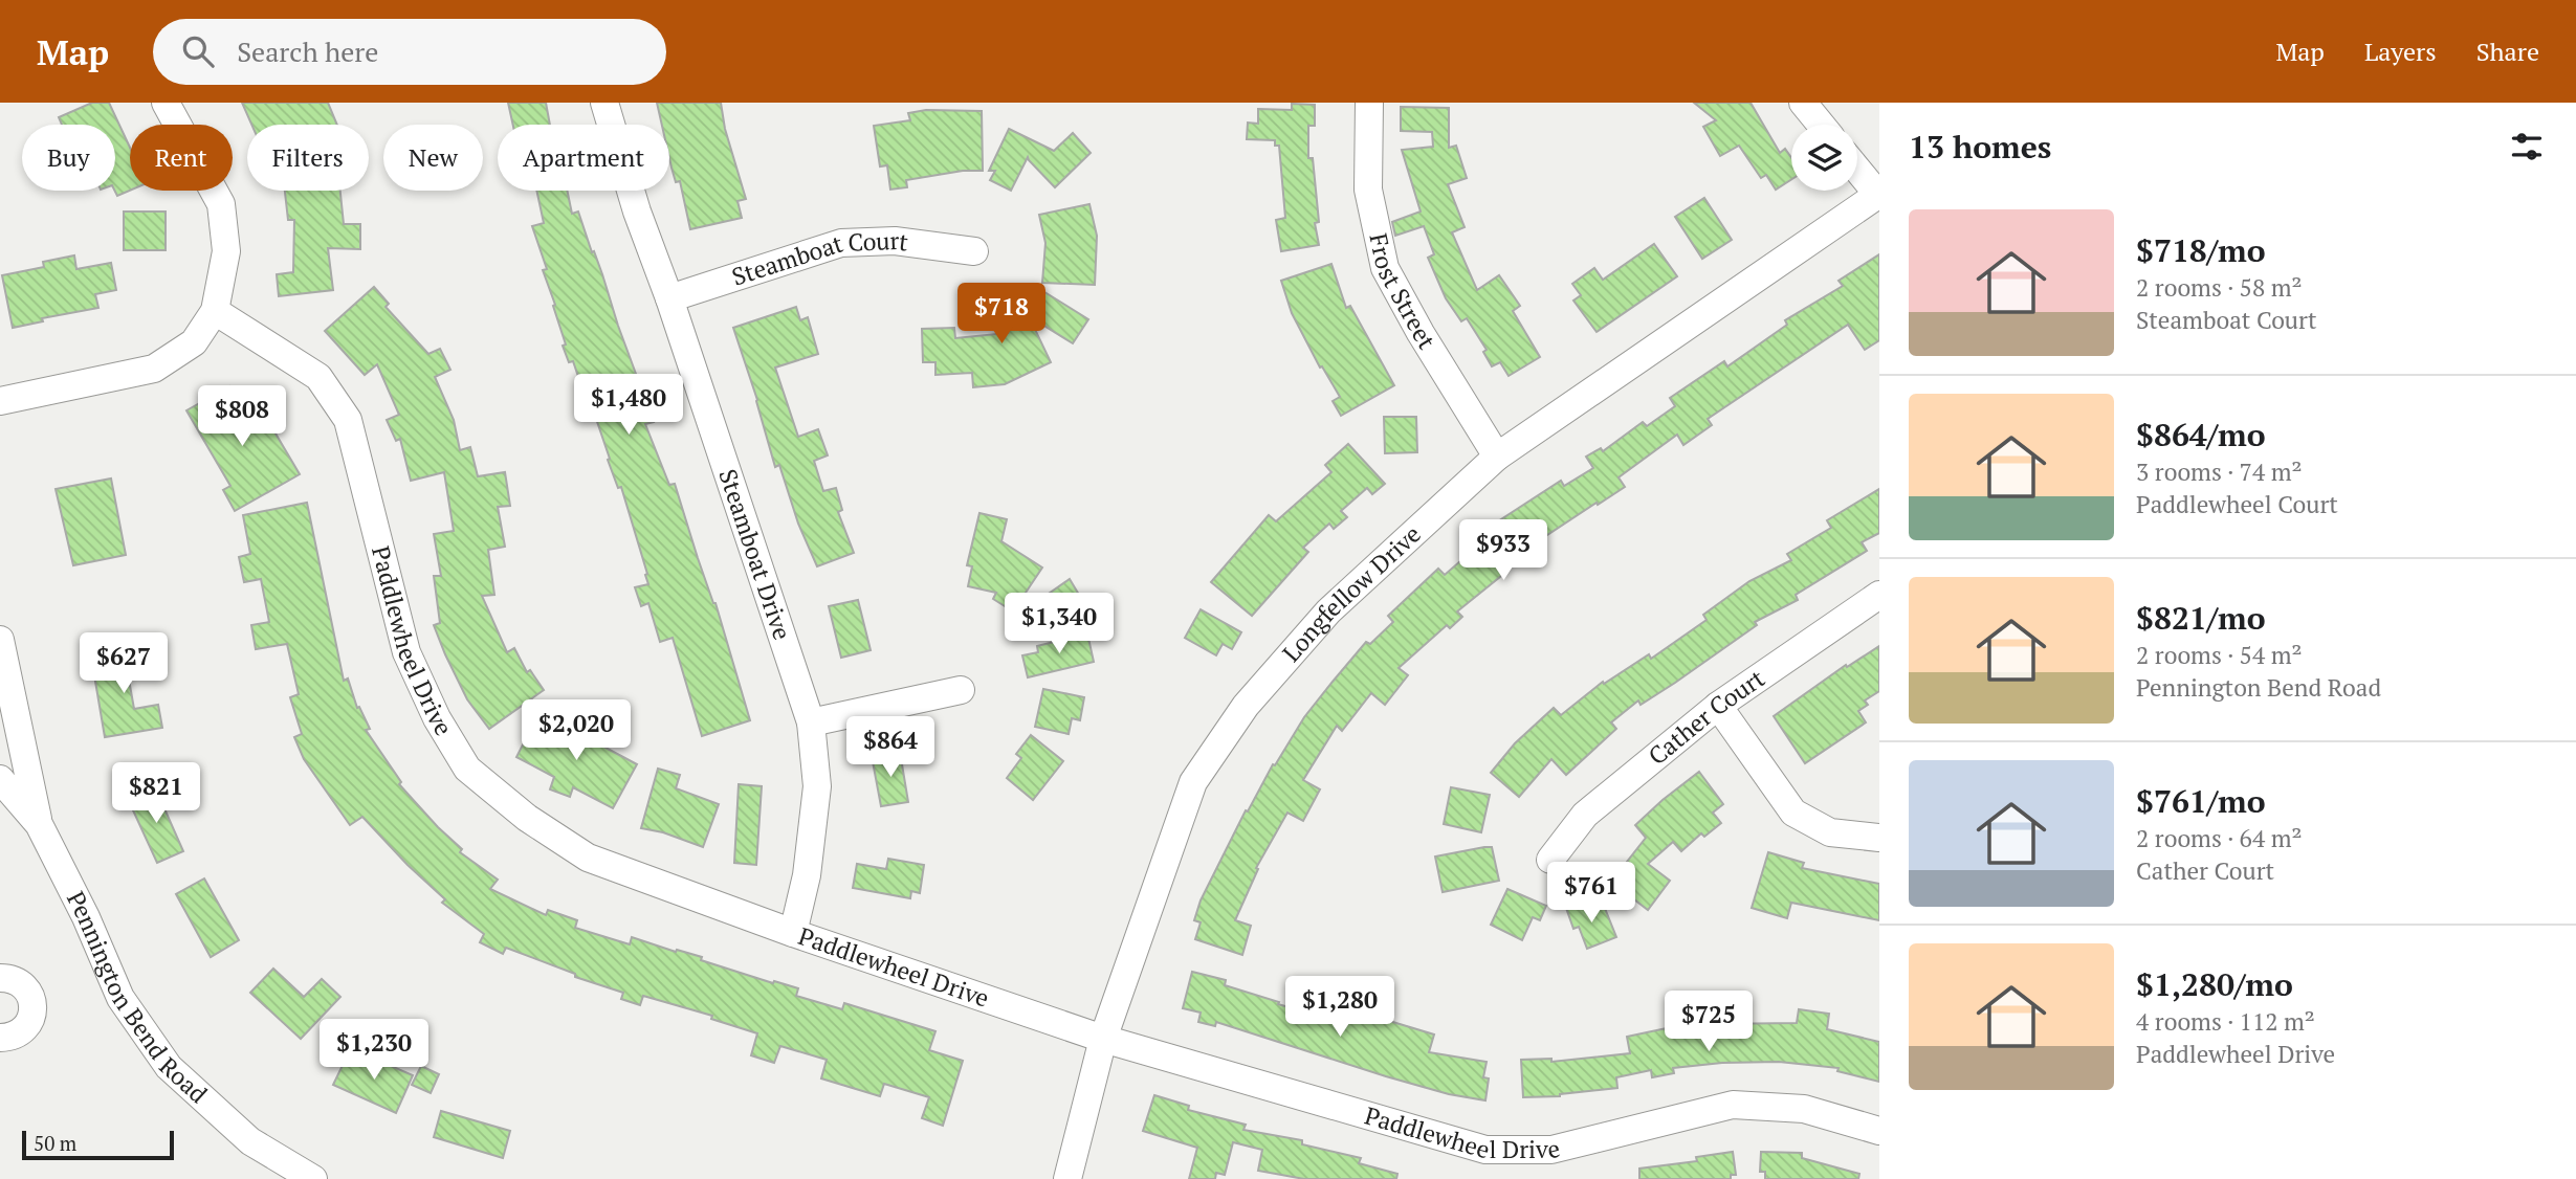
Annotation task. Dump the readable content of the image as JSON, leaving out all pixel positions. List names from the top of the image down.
{
  "streets": {
    "street": [
      "Steamboat Court",
      "Frost Street",
      "Steamboat Drive",
      "Longfellow Drive",
      "Paddlewheel Drive",
      "Cather Court",
      "Pennington Bend Road"
    ]
  },
  "crossings": [
    ["Steamboat Court", "Steamboat Drive"],
    ["Frost Street", "Longfellow Drive"],
    ["Steamboat Drive", "Paddlewheel Drive"],
    ["Longfellow Drive", "Paddlewheel Drive"]
  ],
  "scale_bar": "50 m",
  "page": {
    "header": "Map",
    "search": "Search here",
    "nav": ["Map", "Layers", "Share"],
    "heading": "13 homes",
    "chip": [
      "Buy",
      "Rent",
      "Filters",
      "New",
      "Apartment"
    ],
    "list": [
      {
        "name": "$718/mo",
        "note": "2 rooms · 58 m² · Steamboat Court"
      },
      {
        "name": "$864/mo",
        "note": "3 rooms · 74 m² · Paddlewheel Court"
      },
      {
        "name": "$821/mo",
        "note": "2 rooms · 54 m² · Pennington Bend Road"
      },
      {
        "name": "$761/mo",
        "note": "2 rooms · 64 m² · Cather Court"
      },
      {
        "name": "$1,280/mo",
        "note": "4 rooms · 112 m² · Paddlewheel Drive"
      }
    ],
    "price": [
      "$718",
      "$1,480",
      "$808",
      "$933",
      "$1,340",
      "$627",
      "$2,020",
      "$864",
      "$821",
      "$761",
      "$1,280",
      "$725",
      "$1,230"
    ],
    "scale": "50 m"
  }
}
